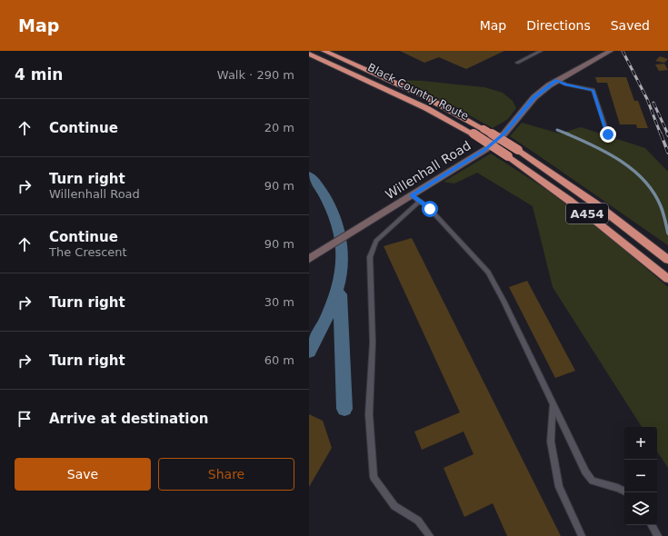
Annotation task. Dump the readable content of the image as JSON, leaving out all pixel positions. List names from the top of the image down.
{
  "streets": {
    "highway": ["Black Country Route", "A454"],
    "street": ["Willenhall Road"]
  },
  "page": {
    "header": "Map",
    "nav": ["Map", "Directions", "Saved"],
    "heading": ["4 min", "Walk · 290 m"],
    "list": [
      ["Continue", "20 m"],
      ["Turn right", "Willenhall Road", "90 m"],
      ["Continue", "The Crescent", "90 m"],
      ["Turn right", "30 m"],
      ["Turn right", "60 m"],
      "Arrive at destination"
    ],
    "map_buttons": ["+", "−"],
    "buttons": ["Save", "Share"]
  }
}
